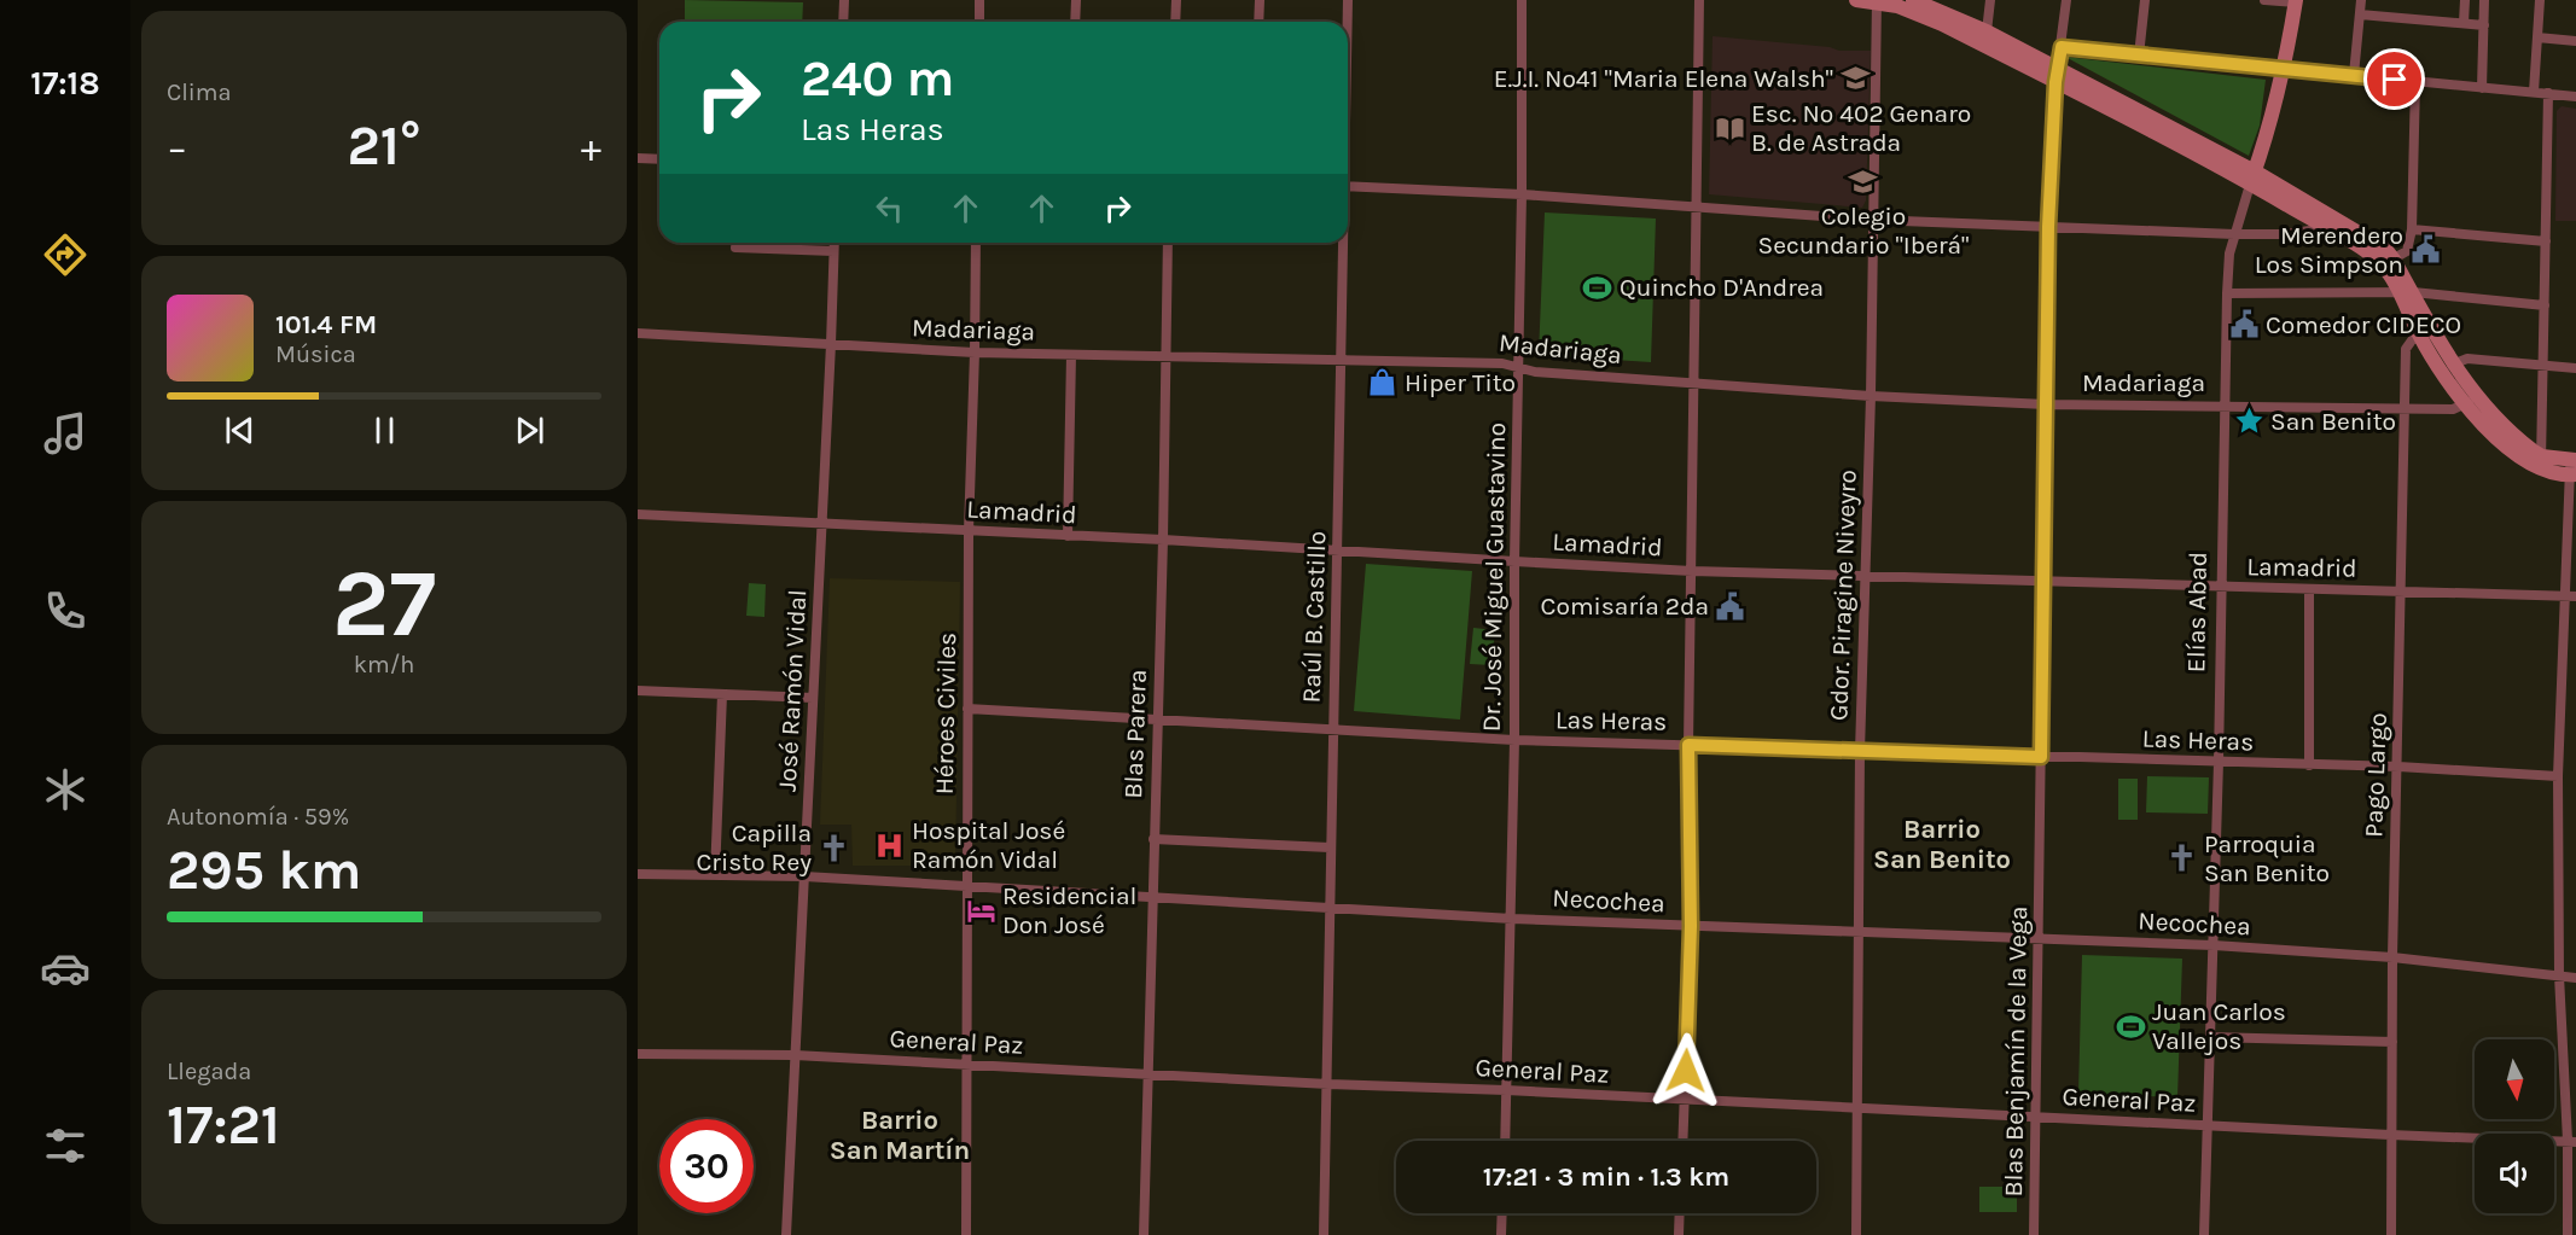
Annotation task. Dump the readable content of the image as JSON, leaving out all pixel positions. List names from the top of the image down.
{
  "streets": {
    "main road": ["Elías Abad"],
    "street": [
      "Madariaga",
      "Lamadrid",
      "Dr. José Miguel Guastavino",
      "Gdor. Piragine Niveyro",
      "Raúl B. Castillo",
      "José Ramón Vidal",
      "Héroes Civiles",
      "Las Heras",
      "Blas Parera",
      "Pago Largo",
      "Necochea",
      "General Paz",
      "Blas Benjamín de la Vega"
    ]
  },
  "crossings": [
    ["Madariaga", "Dr. José Miguel Guastavino"],
    ["Madariaga", "Gdor. Piragine Niveyro"],
    ["Madariaga", "Elías Abad"],
    ["Madariaga", "Raúl B. Castillo"],
    ["Madariaga", "José Ramón Vidal"],
    ["Madariaga", "Héroes Civiles"],
    ["Madariaga", "Blas Parera"],
    ["Madariaga", "Pago Largo"],
    ["Madariaga", "Blas Benjamín de la Vega"],
    ["Lamadrid", "Dr. José Miguel Guastavino"],
    ["Lamadrid", "Gdor. Piragine Niveyro"],
    ["Lamadrid", "Elías Abad"],
    ["Lamadrid", "Raúl B. Castillo"],
    ["Lamadrid", "José Ramón Vidal"],
    ["Lamadrid", "Héroes Civiles"],
    ["Lamadrid", "Blas Parera"],
    ["Lamadrid", "Pago Largo"],
    ["Lamadrid", "Blas Benjamín de la Vega"],
    ["Dr. José Miguel Guastavino", "Las Heras"],
    ["Dr. José Miguel Guastavino", "Necochea"],
    ["Dr. José Miguel Guastavino", "General Paz"],
    ["Gdor. Piragine Niveyro", "Las Heras"],
    ["Gdor. Piragine Niveyro", "Necochea"],
    ["Gdor. Piragine Niveyro", "General Paz"],
    ["Elías Abad", "Las Heras"],
    ["Elías Abad", "Necochea"],
    ["Elías Abad", "General Paz"],
    ["Raúl B. Castillo", "Las Heras"],
    ["Raúl B. Castillo", "Necochea"],
    ["Raúl B. Castillo", "General Paz"],
    ["José Ramón Vidal", "Necochea"],
    ["José Ramón Vidal", "General Paz"],
    ["Héroes Civiles", "Las Heras"],
    ["Héroes Civiles", "Necochea"],
    ["Héroes Civiles", "General Paz"],
    ["Las Heras", "Blas Parera"],
    ["Las Heras", "Pago Largo"],
    ["Las Heras", "Blas Benjamín de la Vega"],
    ["Blas Parera", "Necochea"],
    ["Blas Parera", "General Paz"],
    ["Pago Largo", "Necochea"],
    ["Pago Largo", "General Paz"],
    ["Necochea", "Blas Benjamín de la Vega"],
    ["General Paz", "Blas Benjamín de la Vega"]
  ],
  "districts": ["Barrio San Benito", "Barrio San Martín"],
  "places": {
    "school or university": ["E.J.I. Nº41 \"Maria Elena Walsh\"", "Colegio Secundario \"Iberá\""],
    "library": ["Esc. Nº 402 Genaro B. de Astrada"],
    "public building": ["Merendero Los Simpson", "Comedor CIDECO", "Comisaría 2da"],
    "sports": ["Quincho D'Andrea", "Juan Carlos Vallejos"],
    "shop": ["Hiper Tito"],
    "place": ["San Benito"],
    "hospital": ["Hospital José Ramón Vidal"],
    "church": ["Capilla Cristo Rey", "Parroquia San Benito"],
    "hotel": ["Residencial Don José"]
  },
  "north": "bottom",
  "page": {
    "tabs": "17:18",
    "tile": [
      "Clima",
      ["27", "km/h"],
      ["Autonomía · 59%", "295 km"],
      ["Llegada", "17:21"]
    ],
    "turn": ["240 m", "Las Heras"],
    "heat": ["−", "21°", "+"],
    "song": ["101.4 FM", "Música"],
    "limit": "30",
    "trip": "17:21 · 3 min · 1.3 km"
  }
}
